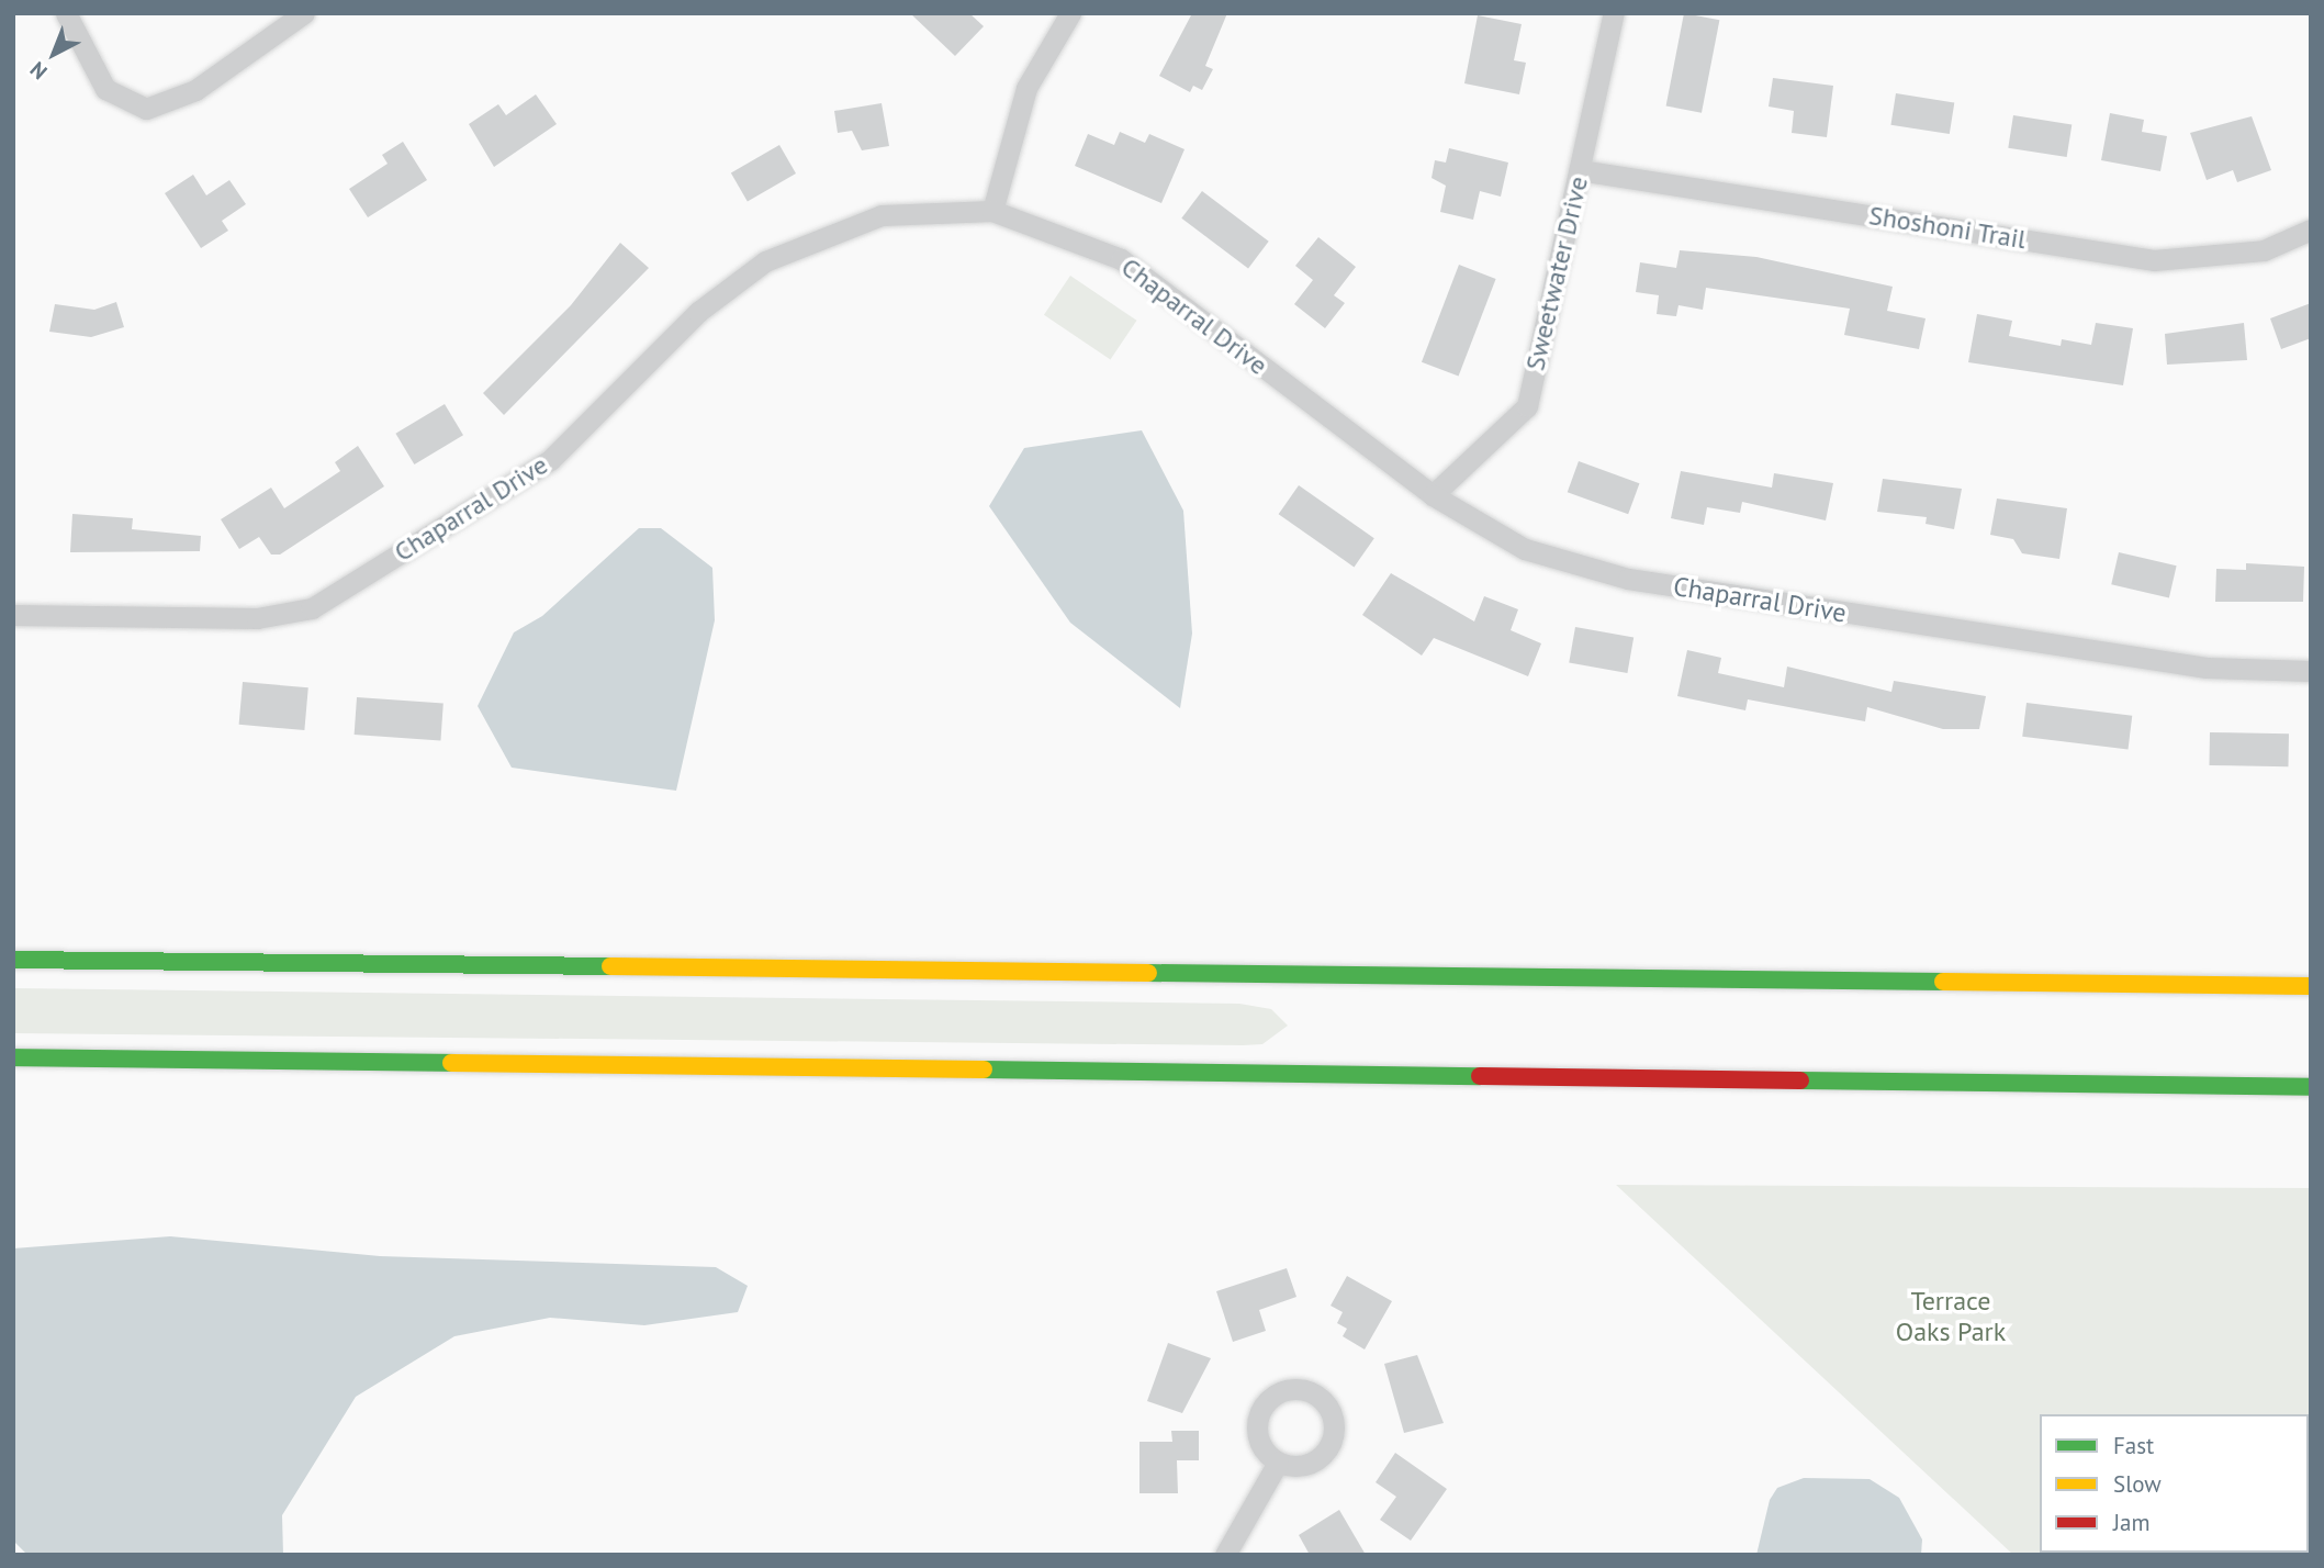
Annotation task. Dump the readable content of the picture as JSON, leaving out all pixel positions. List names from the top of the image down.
{
  "streets": {
    "street": ["Shoshoni Trail", "Sweetwater Drive", "Chaparral Drive"]
  },
  "crossings": [
    ["Shoshoni Trail", "Sweetwater Drive"],
    ["Sweetwater Drive", "Chaparral Drive"]
  ],
  "parks": ["Terrace Oaks Park"],
  "legend": ["Fast", "Slow", "Jam"],
  "north": "bottom left"
}
